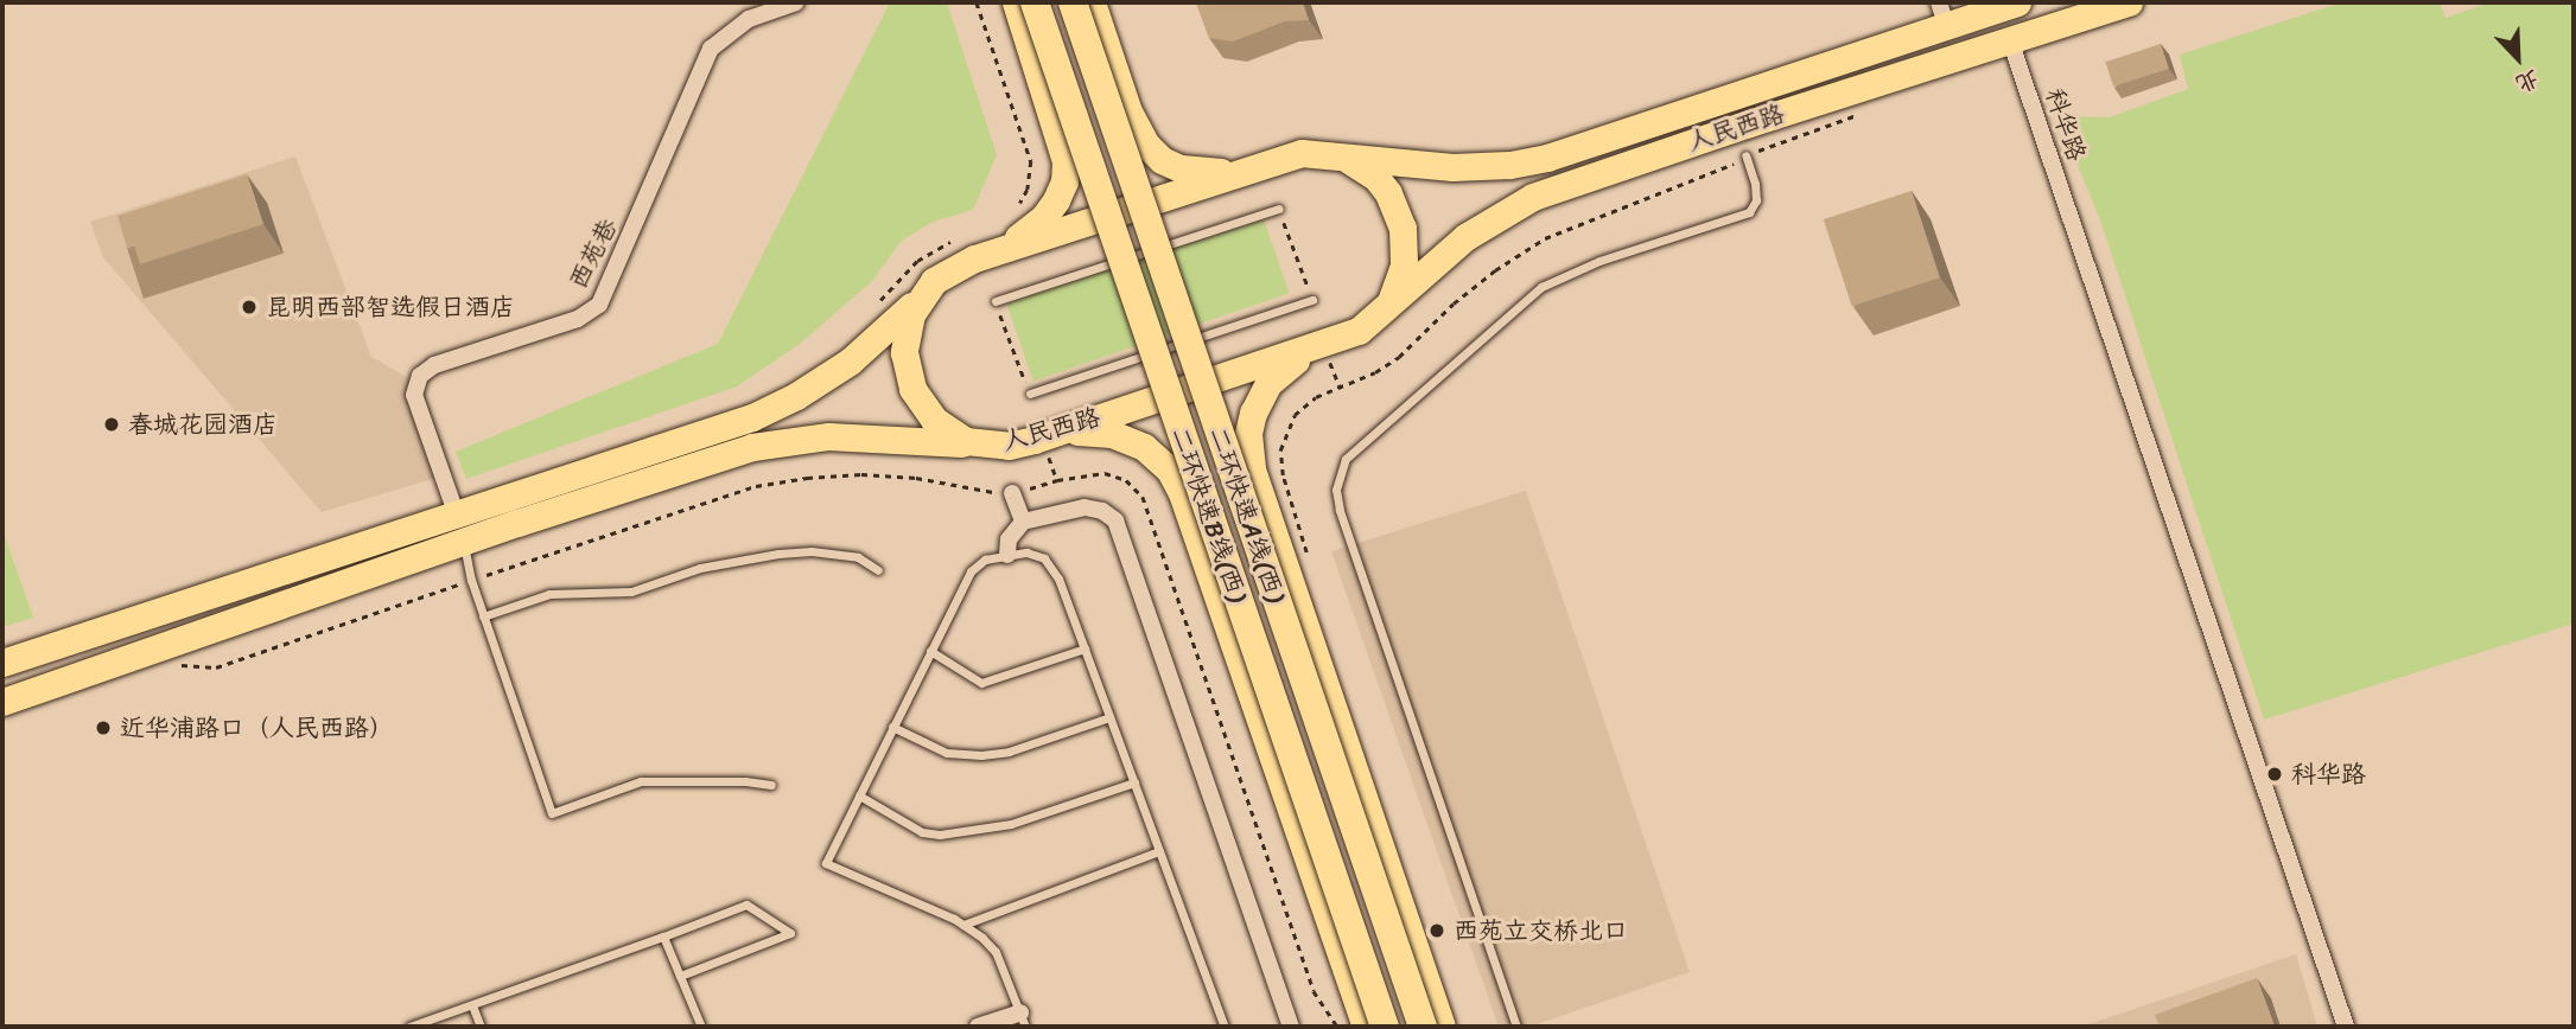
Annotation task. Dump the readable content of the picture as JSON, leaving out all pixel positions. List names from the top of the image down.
{
  "streets": {
    "highway": ["二环快速B线(西)", "二环快速A线(西)"],
    "main road": ["人民西路"],
    "street": ["科华路", "西苑巷"]
  },
  "crossings": [
    ["科华路", "人民西路"]
  ],
  "places": [
    "昆明西部智选假日酒店",
    "春城花园酒店",
    "近华浦路口（人民西路）",
    "科华路",
    "西苑立交桥北口"
  ],
  "north": "bottom right"
}
